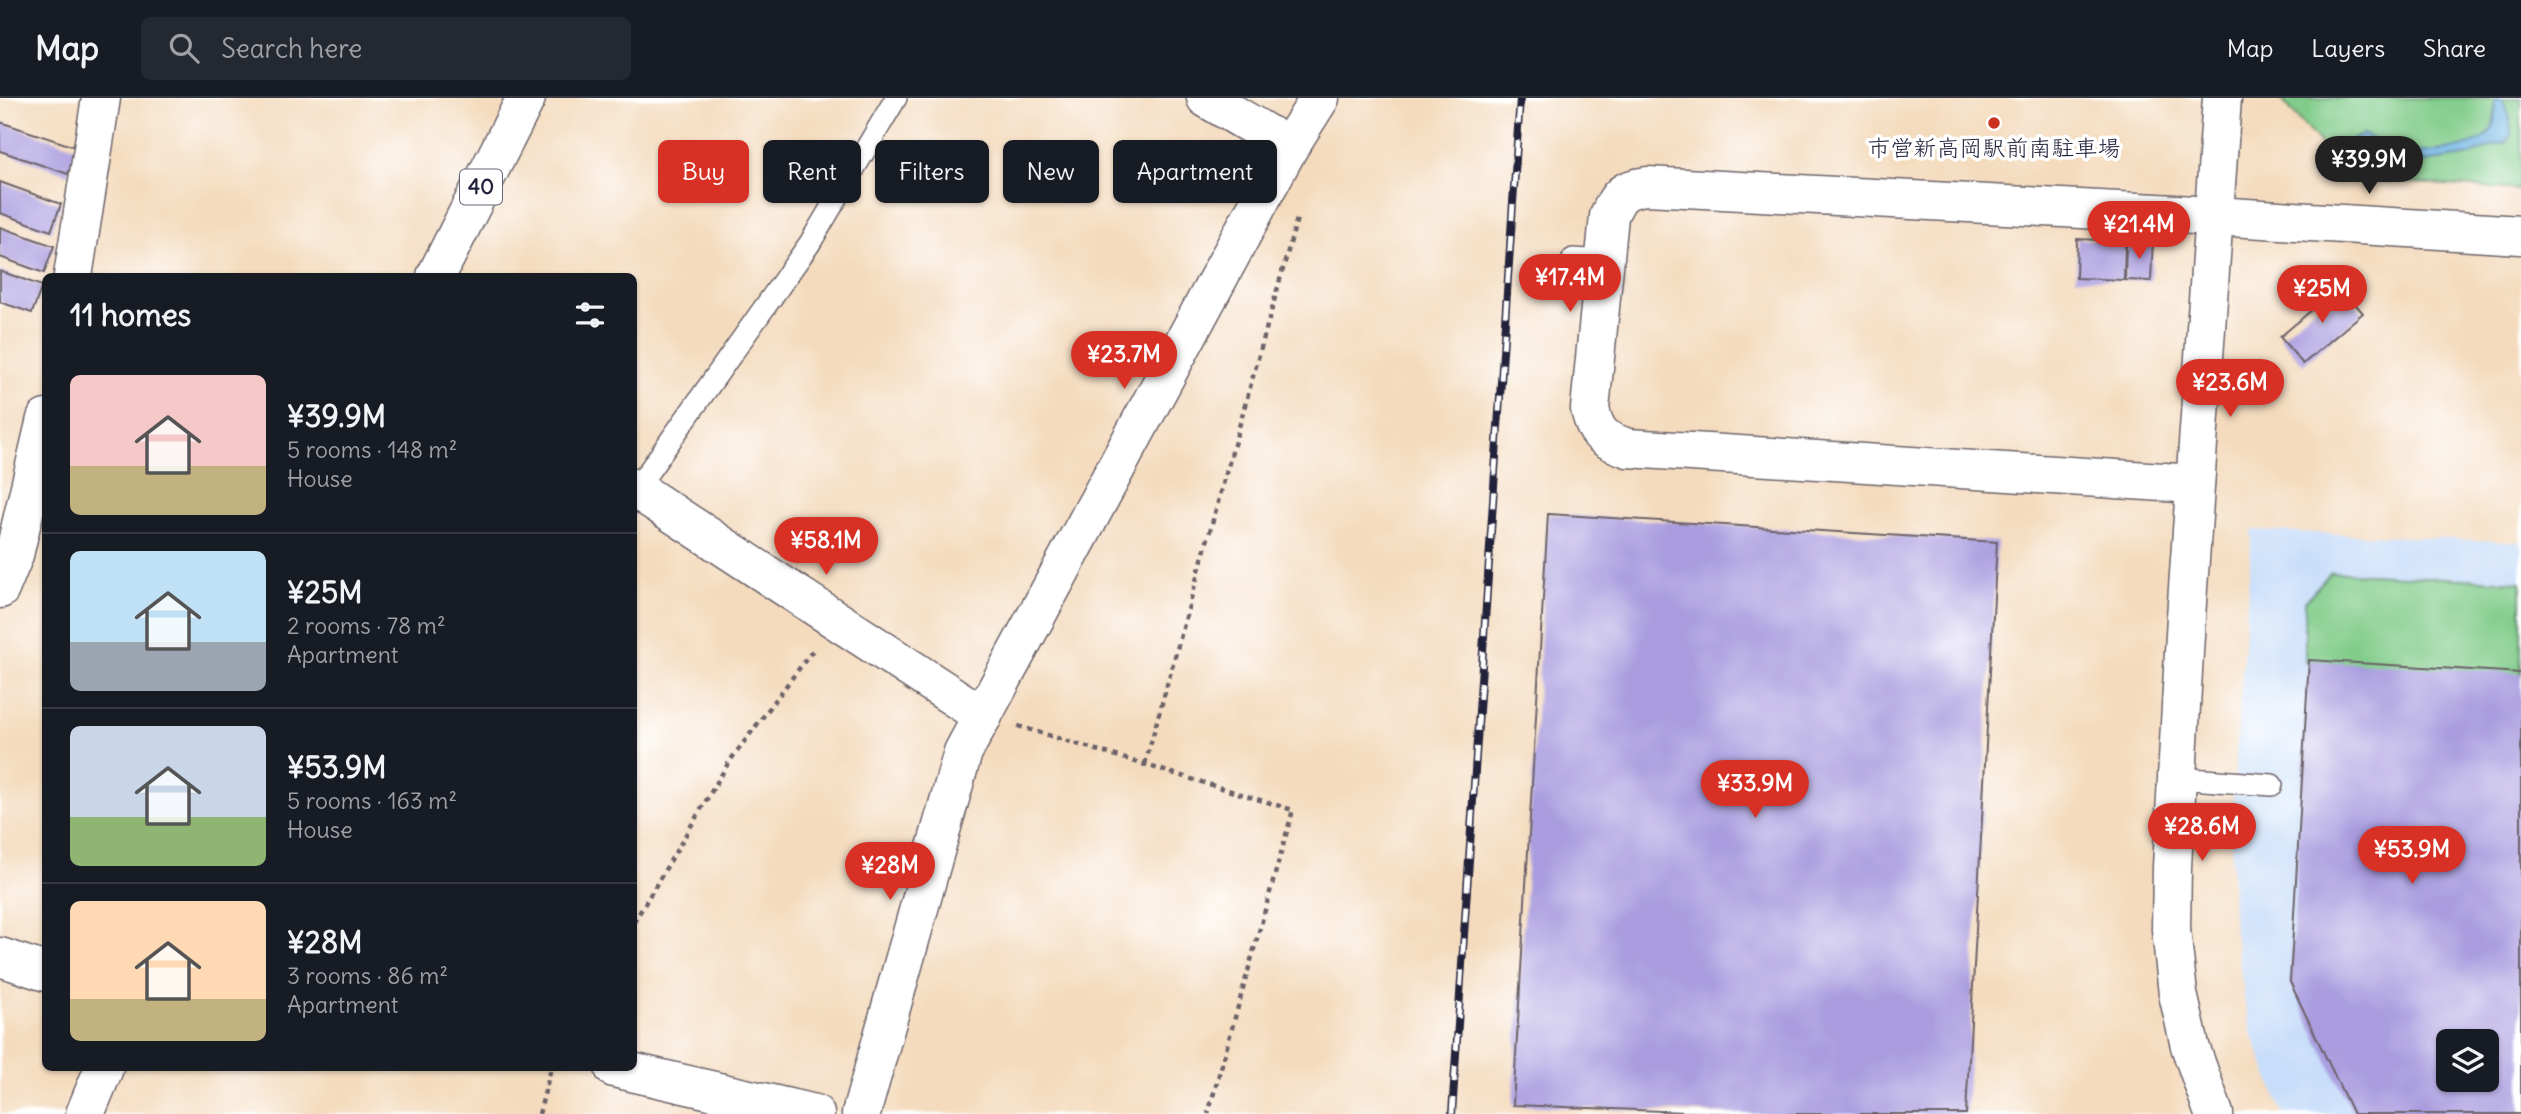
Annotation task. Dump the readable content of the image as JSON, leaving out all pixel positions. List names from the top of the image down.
{
  "streets": {
    "street": ["40"]
  },
  "places": ["市営新高岡駅前南駐車場"],
  "page": {
    "header": "Map",
    "search": "Search here",
    "nav": ["Map", "Layers", "Share"],
    "price": [
      "¥39.9M",
      "¥21.4M",
      "¥17.4M",
      "¥25M",
      "¥23.7M",
      "¥23.6M",
      "¥58.1M",
      "¥33.9M",
      "¥28.6M",
      "¥53.9M",
      "¥28M"
    ],
    "chip": [
      "Buy",
      "Rent",
      "Filters",
      "New",
      "Apartment"
    ],
    "heading": "11 homes",
    "list": [
      {
        "name": "¥39.9M",
        "note": "5 rooms · 148 m² · House"
      },
      {
        "name": "¥25M",
        "note": "2 rooms · 78 m² · Apartment"
      },
      {
        "name": "¥53.9M",
        "note": "5 rooms · 163 m² · House"
      },
      {
        "name": "¥28M",
        "note": "3 rooms · 86 m² · Apartment"
      }
    ]
  }
}
